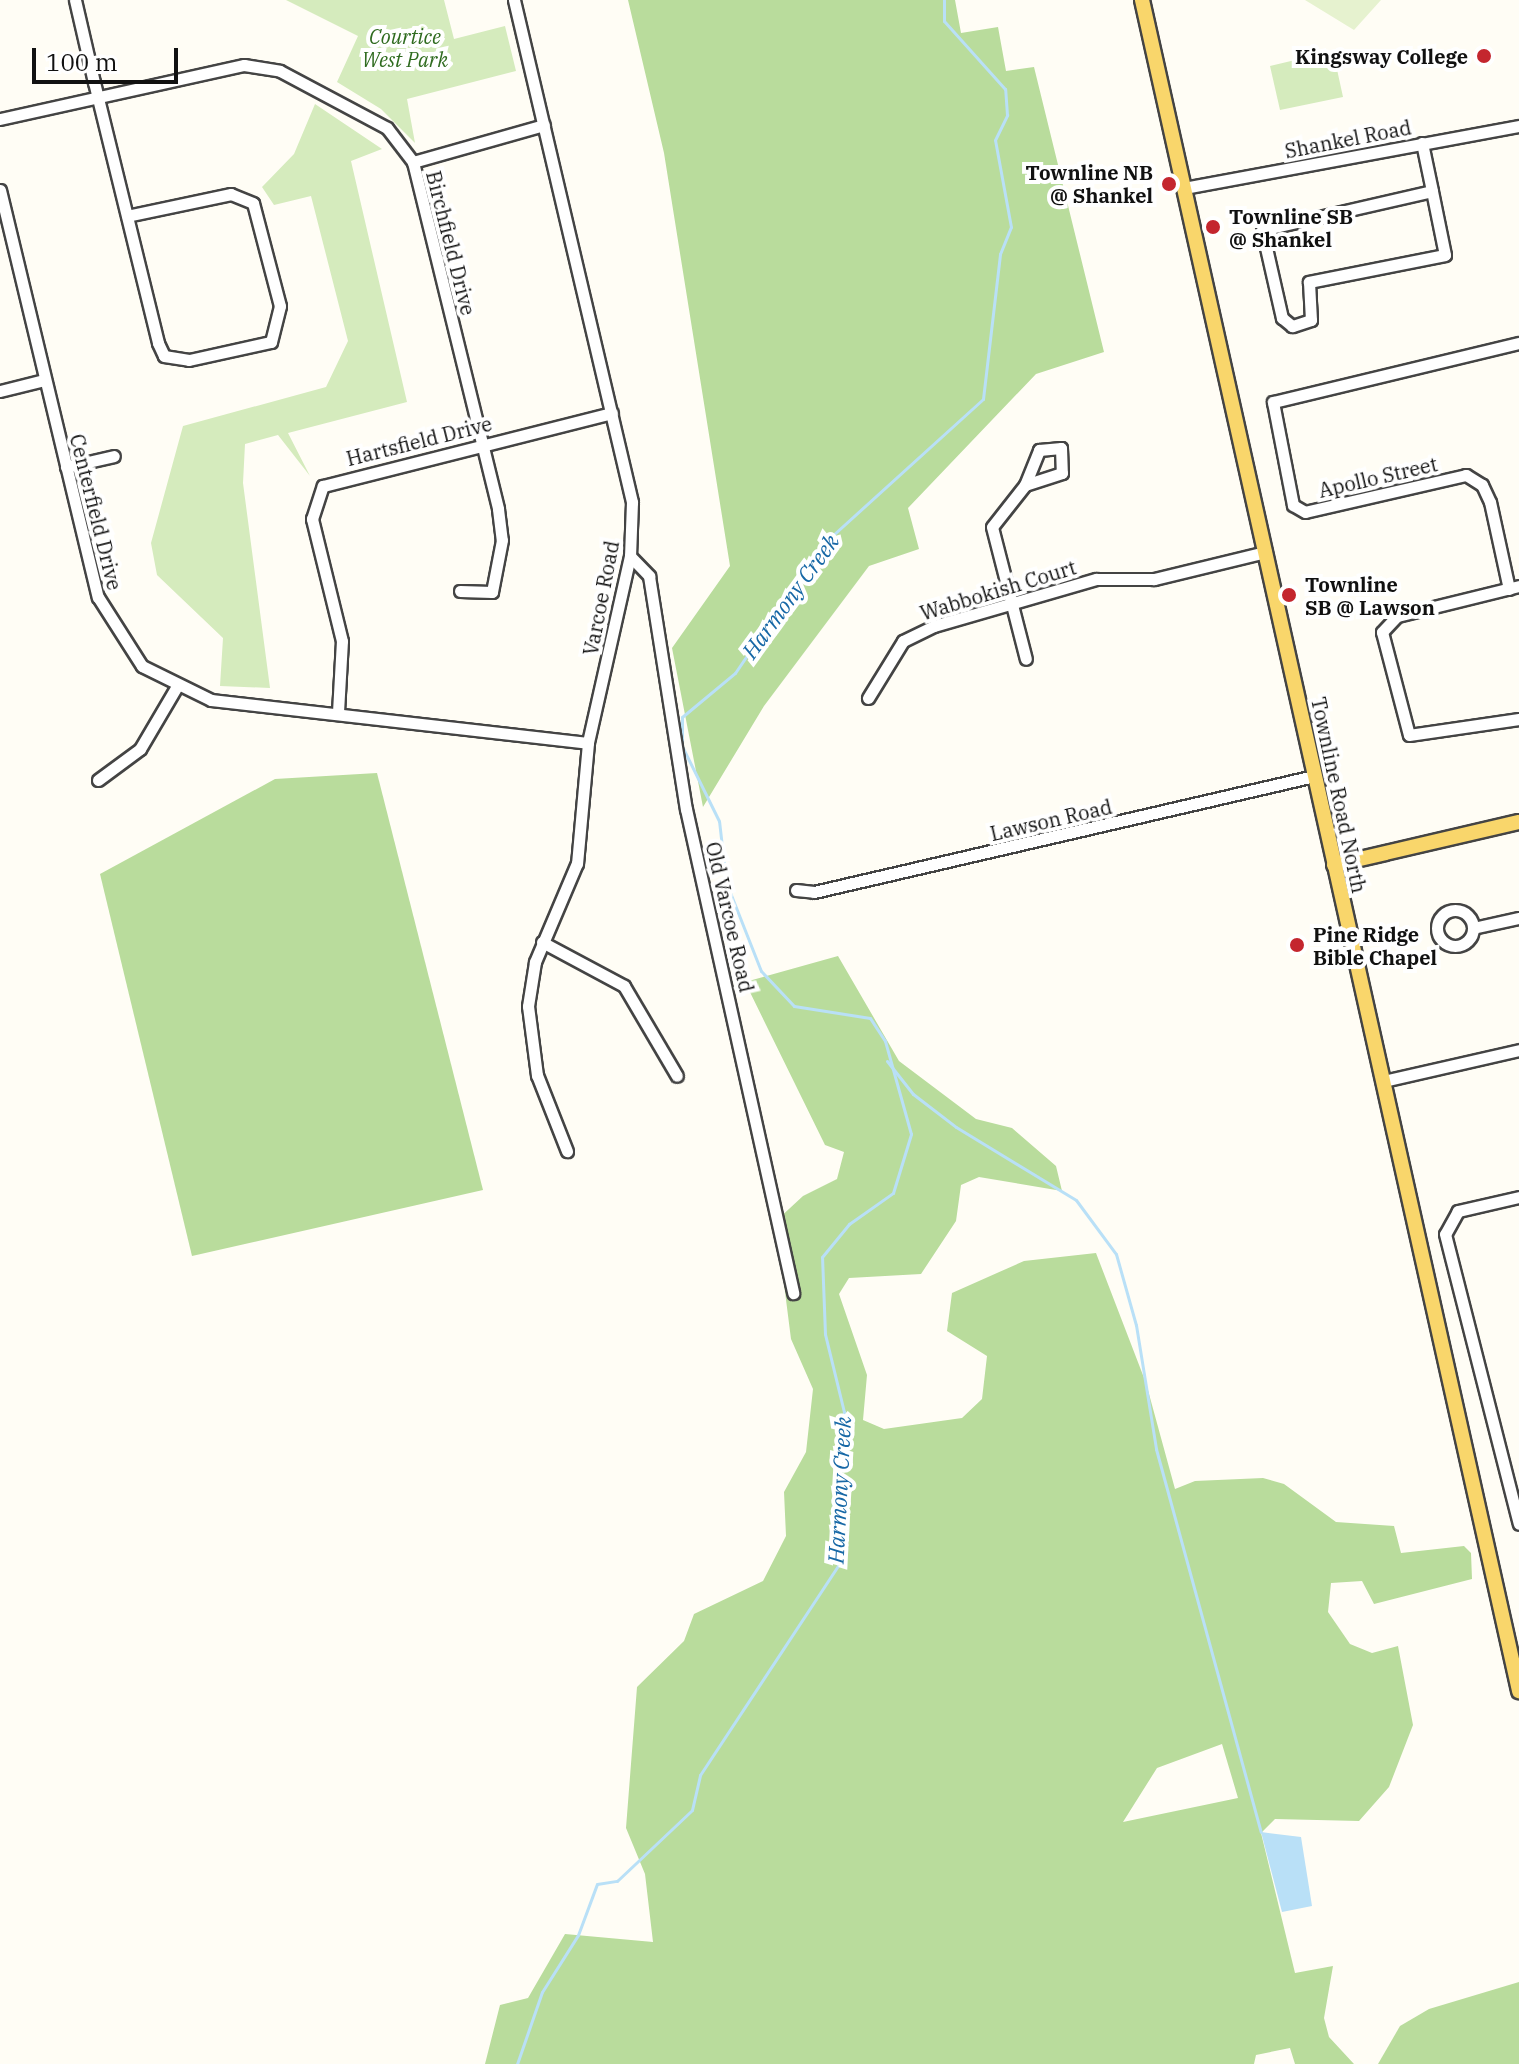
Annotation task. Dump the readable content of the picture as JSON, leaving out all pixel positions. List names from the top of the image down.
{
  "streets": {
    "main road": ["Townline Road North"],
    "street": [
      "Shankel Road",
      "Birchfield Drive",
      "Hartsfield Drive",
      "Apollo Street",
      "Centerfield Drive",
      "Wabbokish Court",
      "Varcoe Road",
      "Lawson Road",
      "Old Varcoe Road"
    ]
  },
  "crossings": [
    ["Shankel Road", "Townline Road North"],
    ["Birchfield Drive", "Hartsfield Drive"],
    ["Hartsfield Drive", "Centerfield Drive"],
    ["Hartsfield Drive", "Varcoe Road"],
    ["Centerfield Drive", "Varcoe Road"],
    ["Wabbokish Court", "Townline Road North"],
    ["Varcoe Road", "Old Varcoe Road"],
    ["Townline Road North", "Lawson Road"]
  ],
  "water": ["Harmony Creek"],
  "parks": ["Courtice West Park"],
  "places": [
    "Kingsway College",
    "Townline NB @ Shankel",
    "Townline SB @ Shankel",
    "Townline SB @ Lawson",
    "Pine Ridge Bible Chapel"
  ],
  "scale_bar": "100 m"
}
